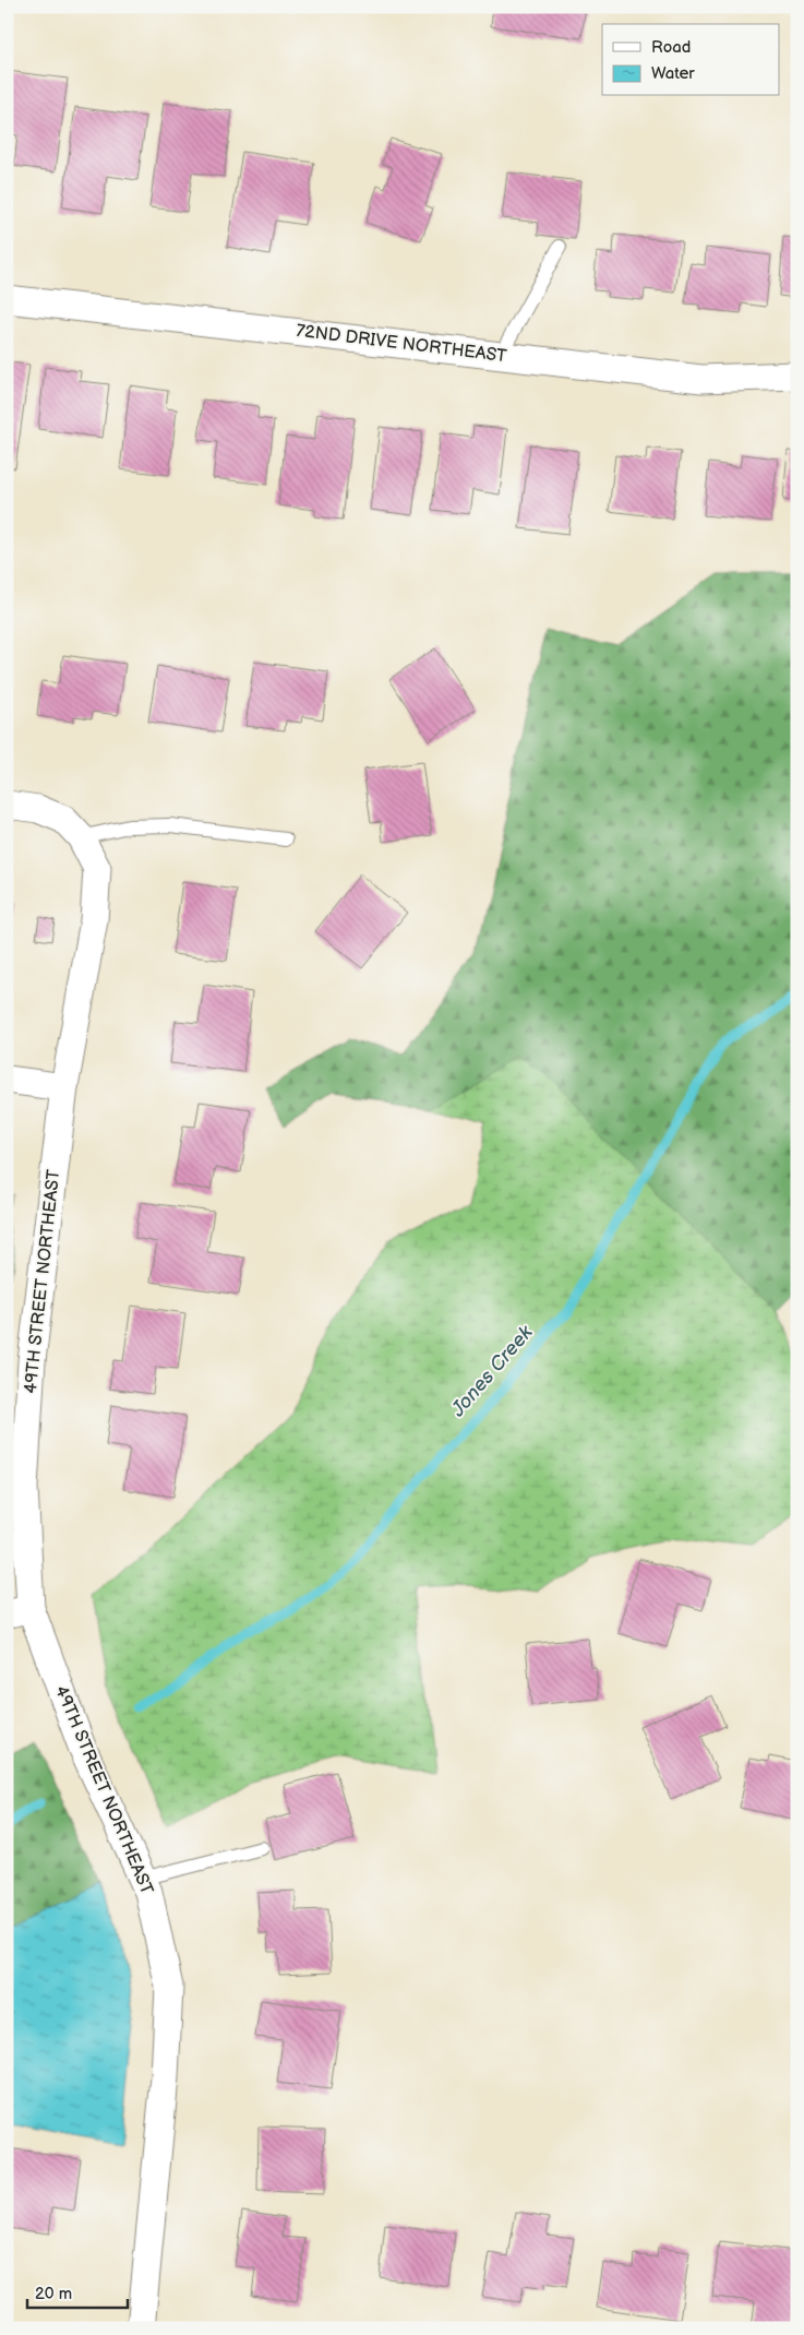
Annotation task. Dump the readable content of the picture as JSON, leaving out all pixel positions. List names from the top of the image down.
{
  "streets": {
    "street": ["72ND DRIVE NORTHEAST", "49TH STREET NORTHEAST"]
  },
  "water": ["Jones Creek"],
  "legend": ["Road", "Water"],
  "scale_bar": "20 m"
}
